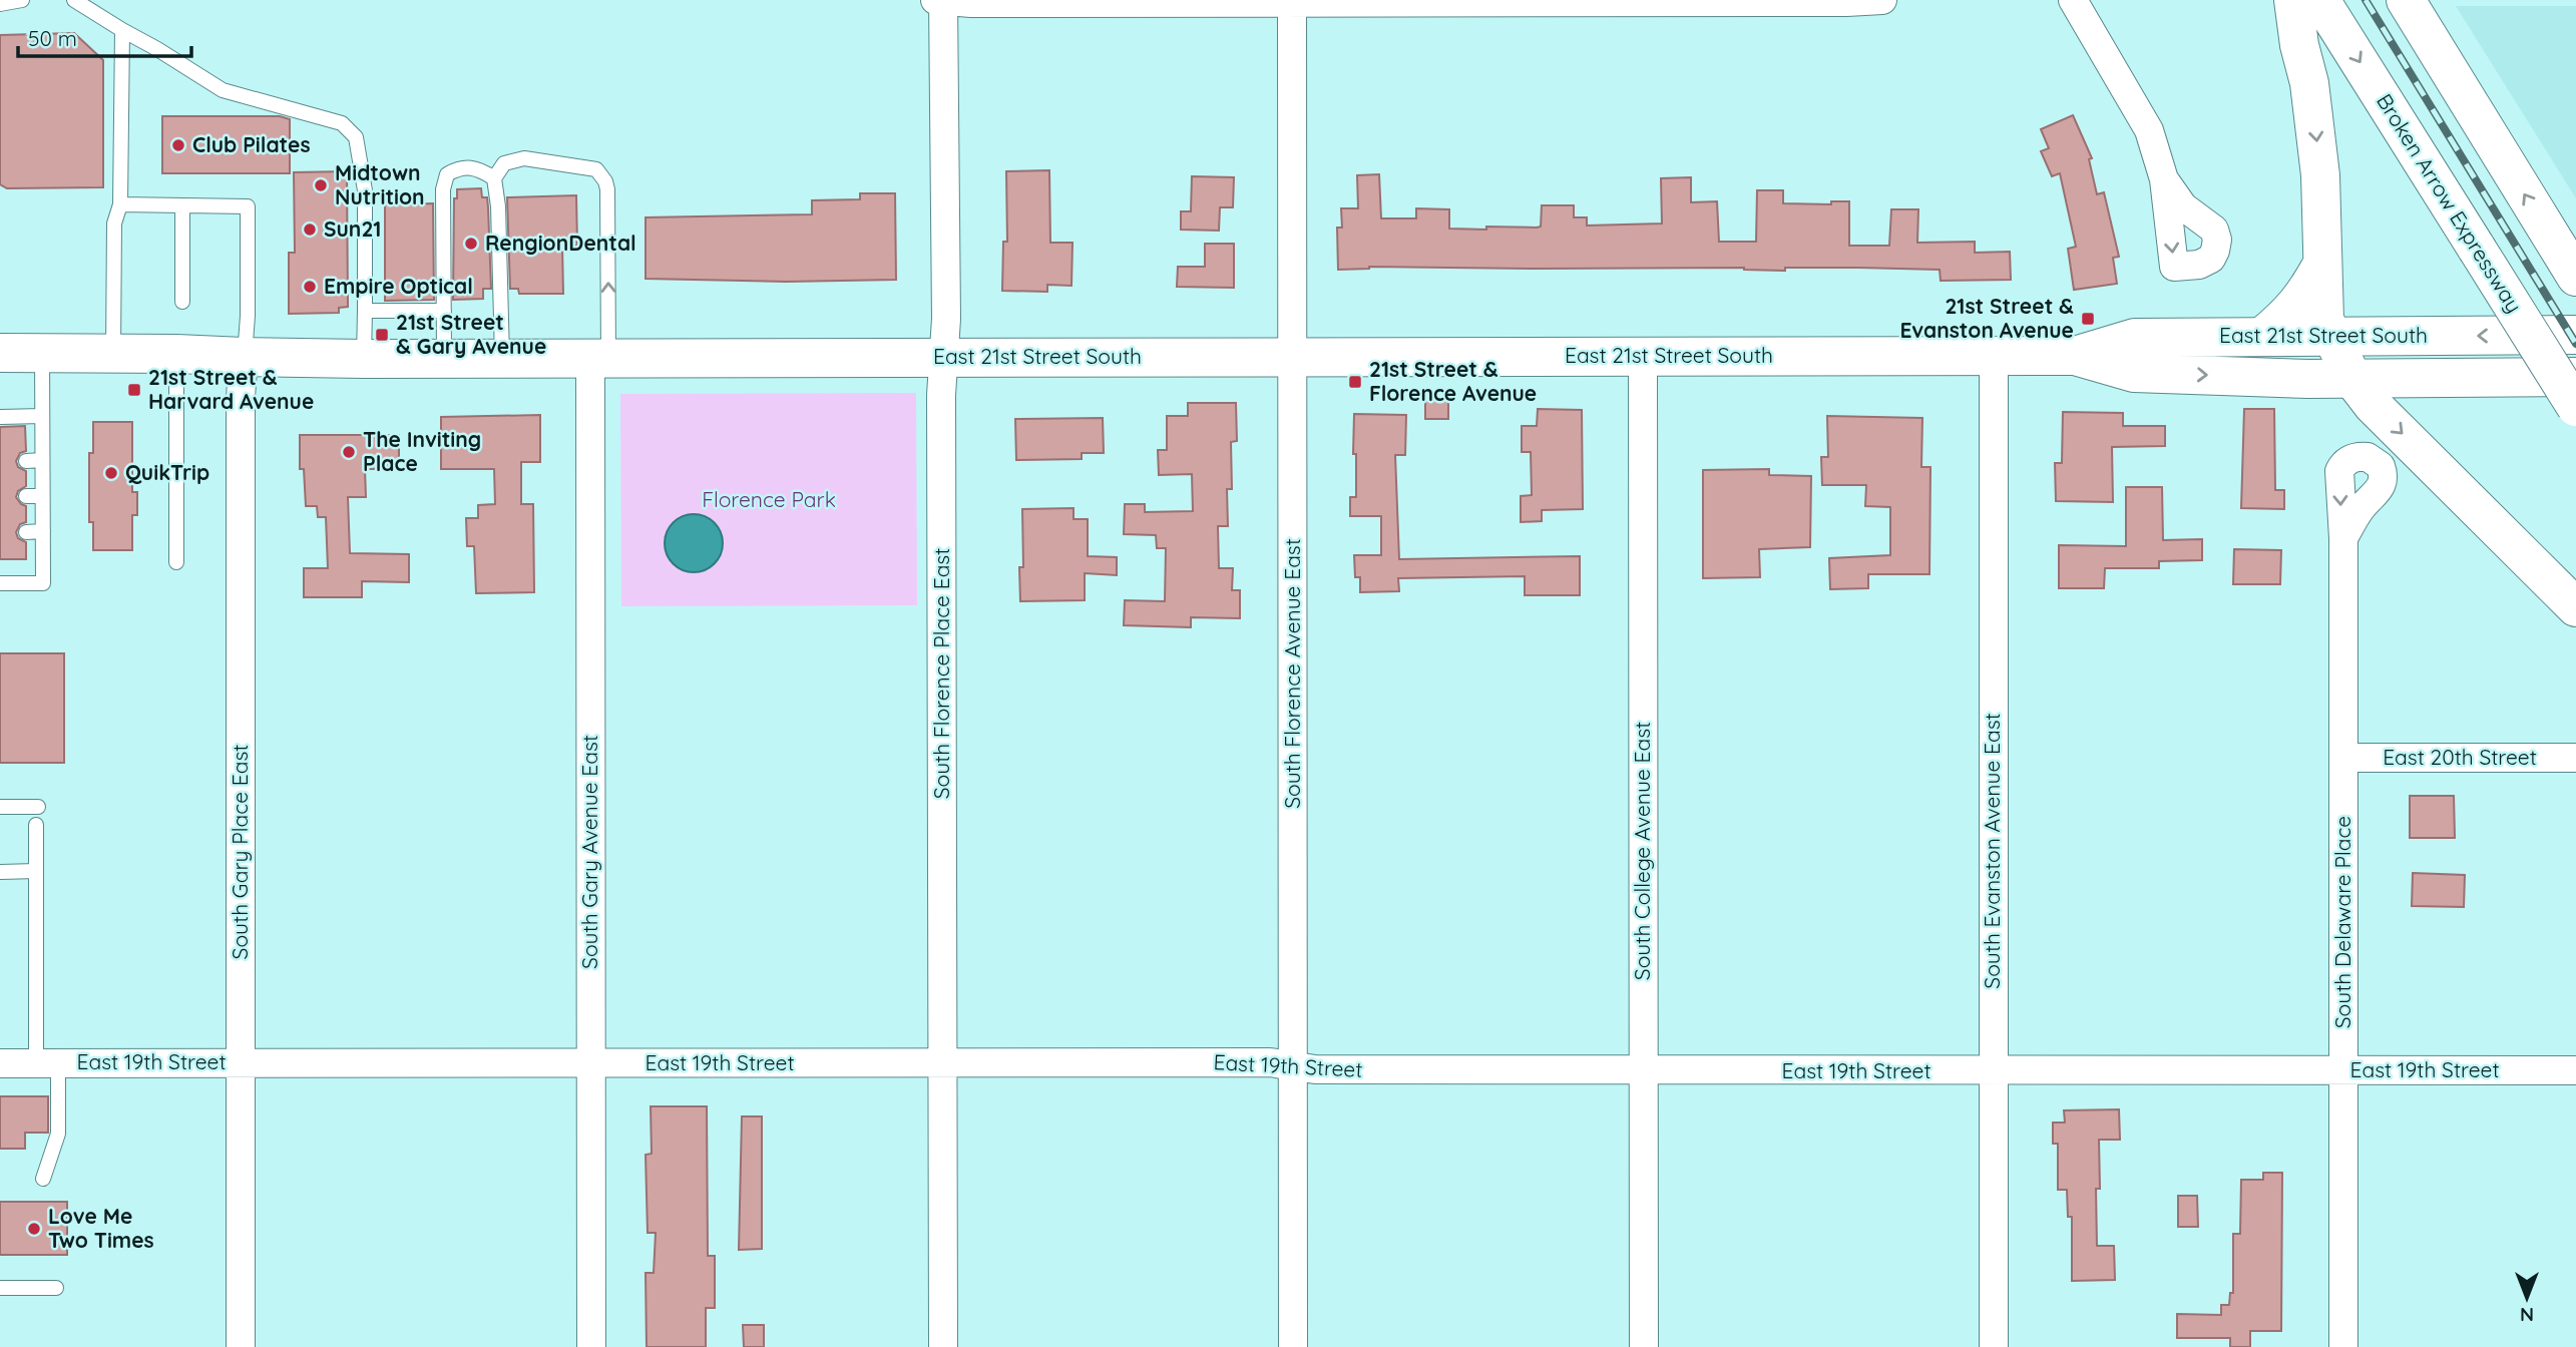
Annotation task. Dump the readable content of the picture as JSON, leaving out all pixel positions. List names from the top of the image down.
{
  "streets": {
    "main road": ["Broken Arrow Expressway", "East 21st Street South"],
    "street": [
      "South Florence Place East",
      "South Florence Avenue East",
      "East 20th Street",
      "South College Avenue East",
      "South Evanston Avenue East",
      "South Gary Place East",
      "South Gary Avenue East",
      "South Delaware Place",
      "East 19th Street"
    ]
  },
  "crossings": [
    ["East 21st Street South", "South Florence Place East"],
    ["East 21st Street South", "South Florence Avenue East"],
    ["East 21st Street South", "South College Avenue East"],
    ["East 21st Street South", "South Evanston Avenue East"],
    ["East 21st Street South", "South Gary Place East"],
    ["East 21st Street South", "South Gary Avenue East"],
    ["South Florence Place East", "East 19th Street"],
    ["South Florence Avenue East", "East 19th Street"],
    ["East 20th Street", "South Delaware Place"],
    ["South College Avenue East", "East 19th Street"],
    ["South Evanston Avenue East", "East 19th Street"],
    ["South Gary Place East", "East 19th Street"],
    ["South Gary Avenue East", "East 19th Street"],
    ["South Delaware Place", "East 19th Street"]
  ],
  "parks": ["Florence Park"],
  "places": {
    "other": [
      "Club Pilates",
      "Midtown Nutrition",
      "Sun21",
      "RengionDental",
      "Empire Optical",
      "The Inviting Place",
      "QuikTrip",
      "Love Me Two Times"
    ],
    "transit": [
      "21st Street & Evanston Avenue",
      "21st Street & Gary Avenue",
      "21st Street & Florence Avenue",
      "21st Street & Harvard Avenue"
    ]
  },
  "scale_bar": "50 m",
  "north": "bottom"
}
